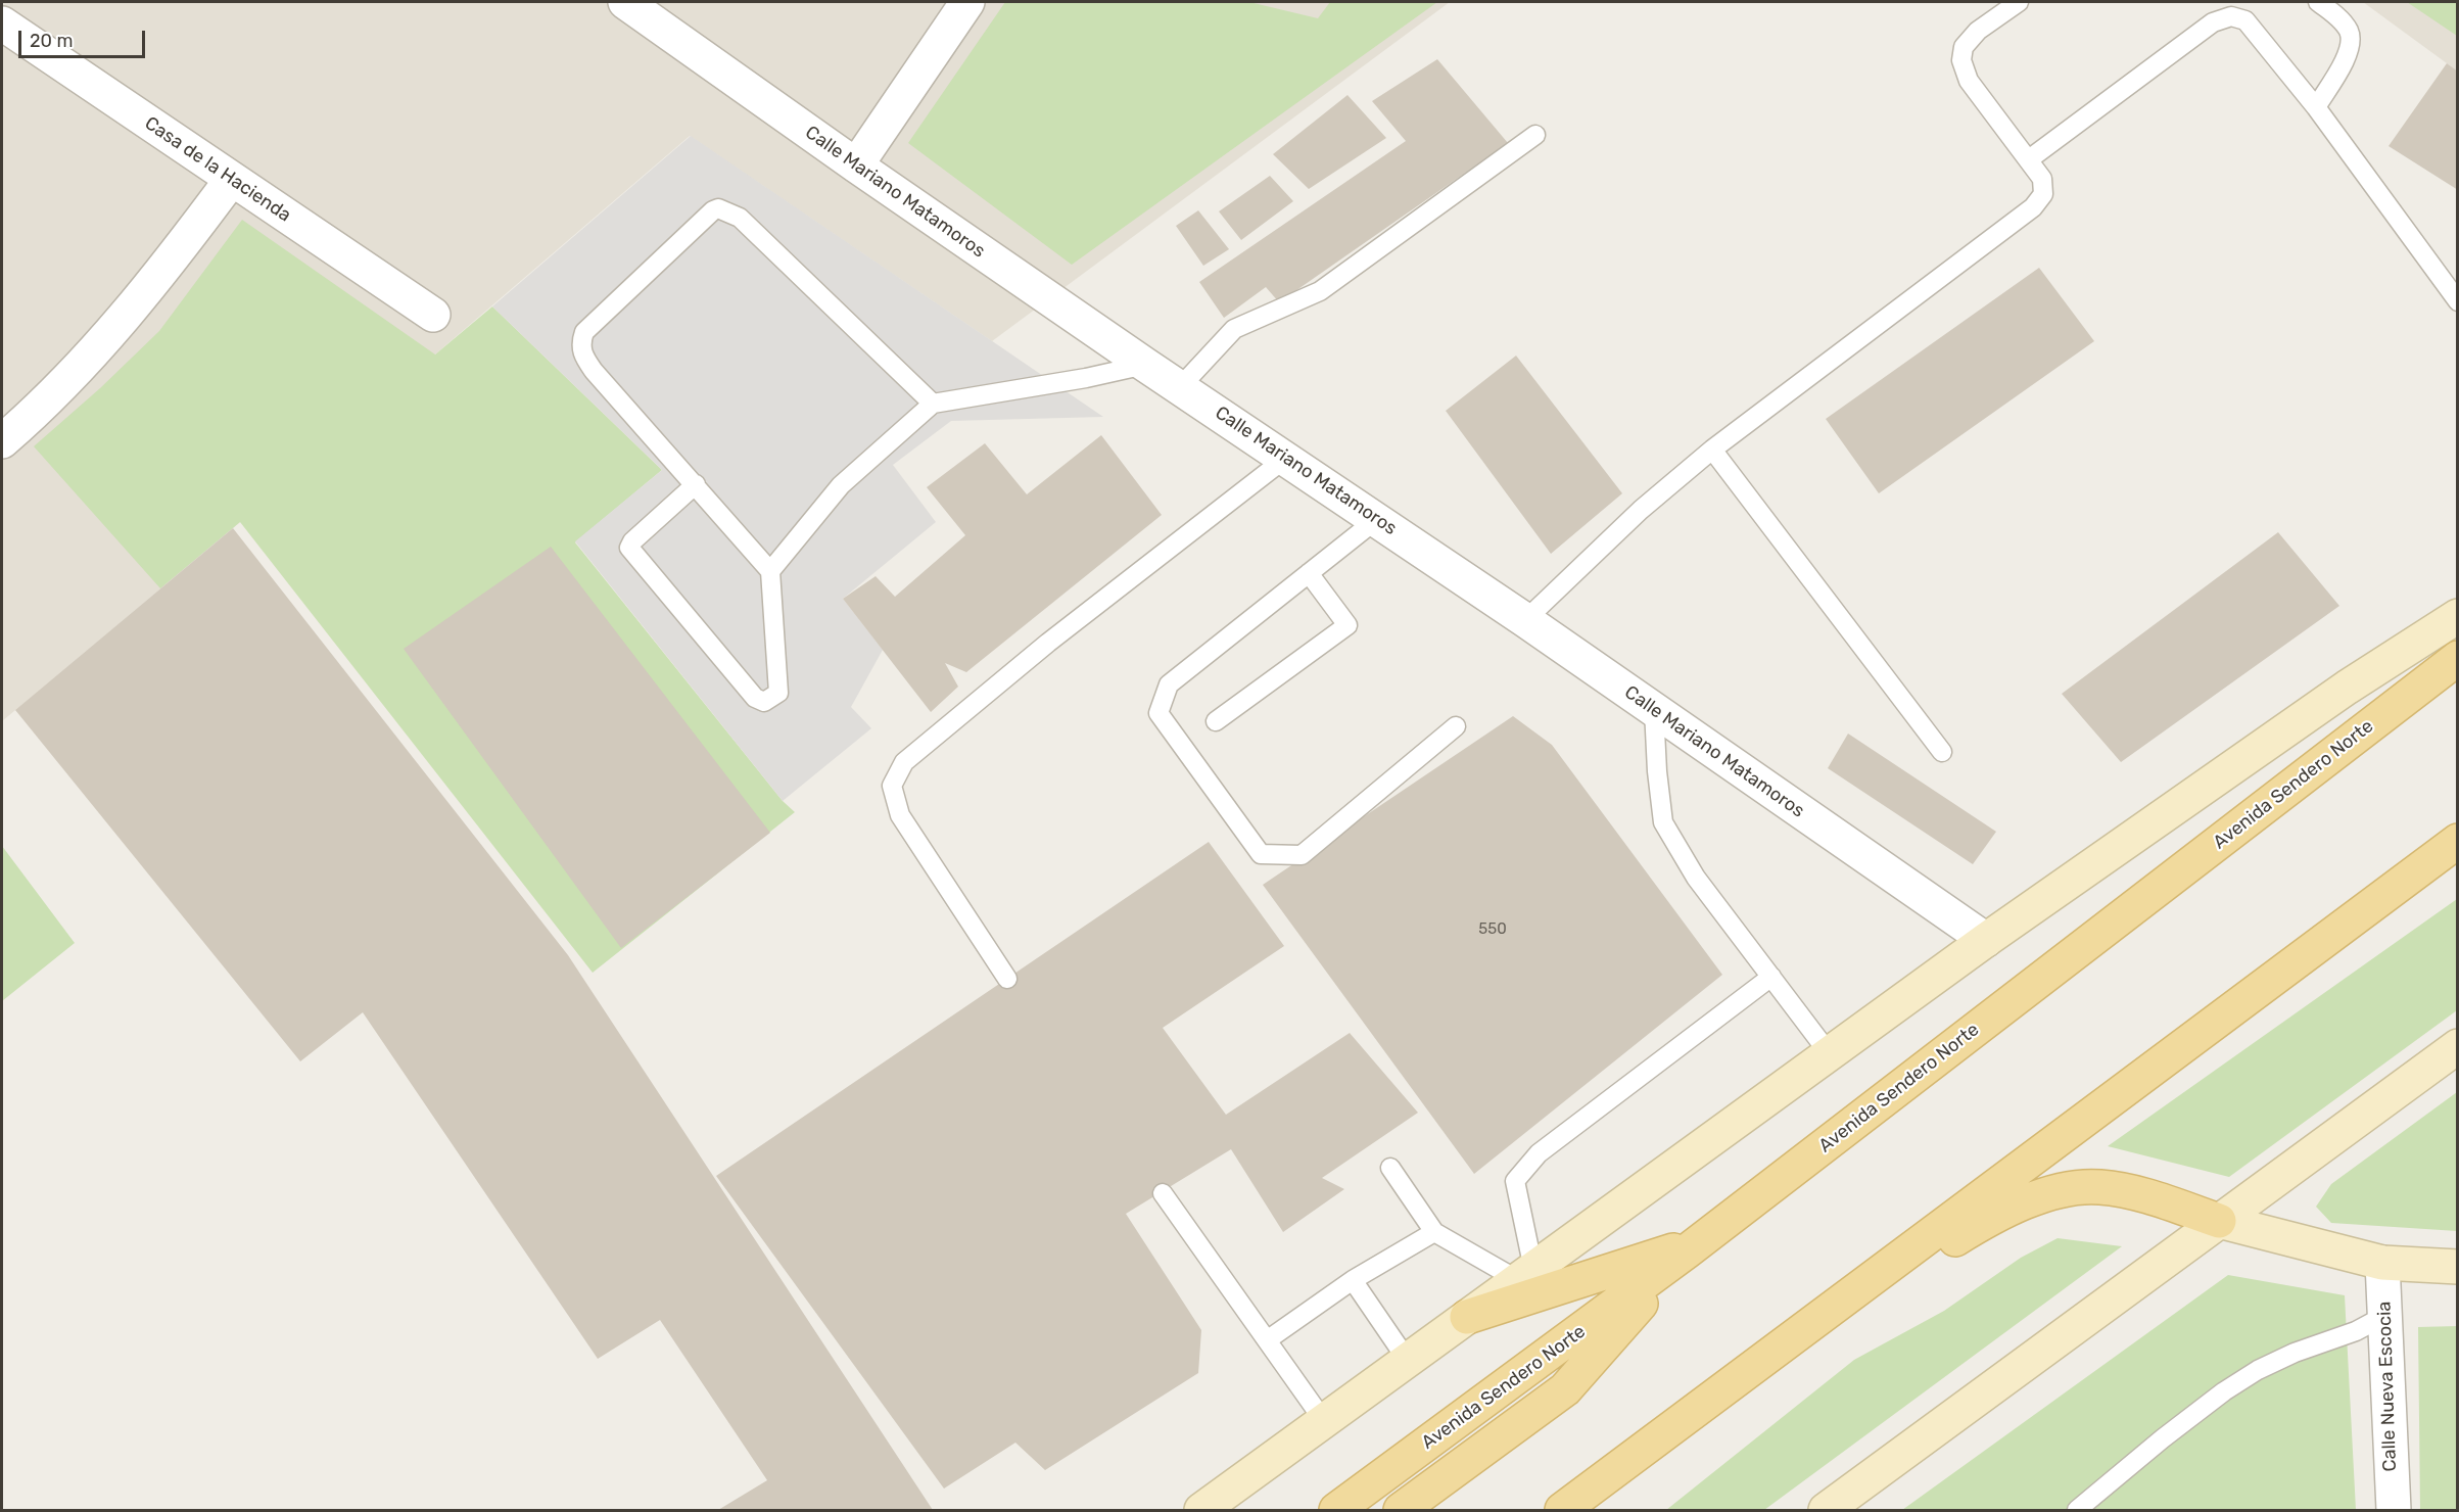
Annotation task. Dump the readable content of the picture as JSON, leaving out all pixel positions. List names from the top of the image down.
{
  "streets": {
    "main road": ["Avenida Sendero Norte"],
    "street": ["Casa de la Hacienda", "Calle Mariano Matamoros", "Calle Nueva Escocia"]
  },
  "house_numbers": ["550"],
  "scale_bar": "20 m"
}
